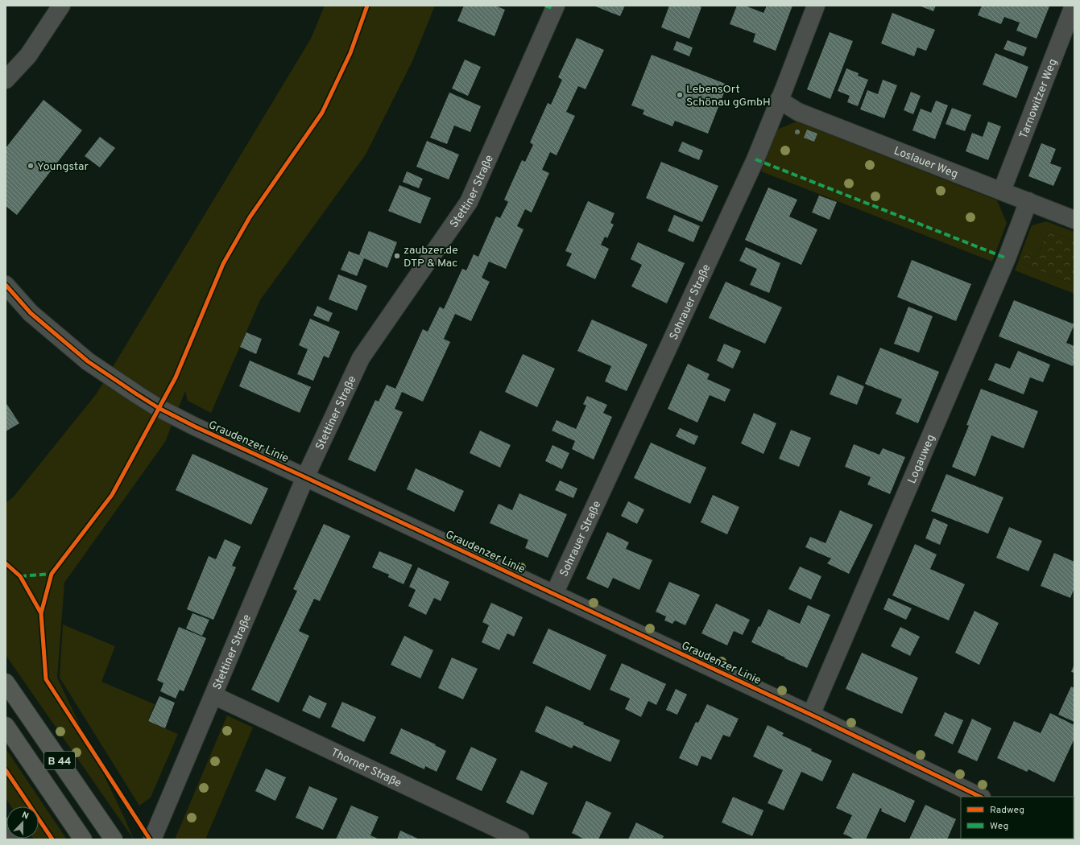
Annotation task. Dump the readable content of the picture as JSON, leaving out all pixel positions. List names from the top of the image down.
{
  "streets": {
    "main road": ["B 44"],
    "street": [
      "Tarnowitzer Weg",
      "Loslauer Weg",
      "Stettiner Straße",
      "Sohrauer Straße",
      "Graudenzer Linie",
      "Logauweg",
      "Thorner Straße"
    ]
  },
  "crossings": [
    ["Tarnowitzer Weg", "Loslauer Weg"],
    ["Loslauer Weg", "Sohrauer Straße"],
    ["Loslauer Weg", "Logauweg"],
    ["Stettiner Straße", "Graudenzer Linie"],
    ["Stettiner Straße", "Thorner Straße"],
    ["Sohrauer Straße", "Graudenzer Linie"],
    ["Graudenzer Linie", "Logauweg"]
  ],
  "places": ["LebensOrt Schönau gGmbH", "Youngstar", "zaubzer.de DTP & Mac"],
  "legend": ["Radweg", "Weg"],
  "north": "top"
}
